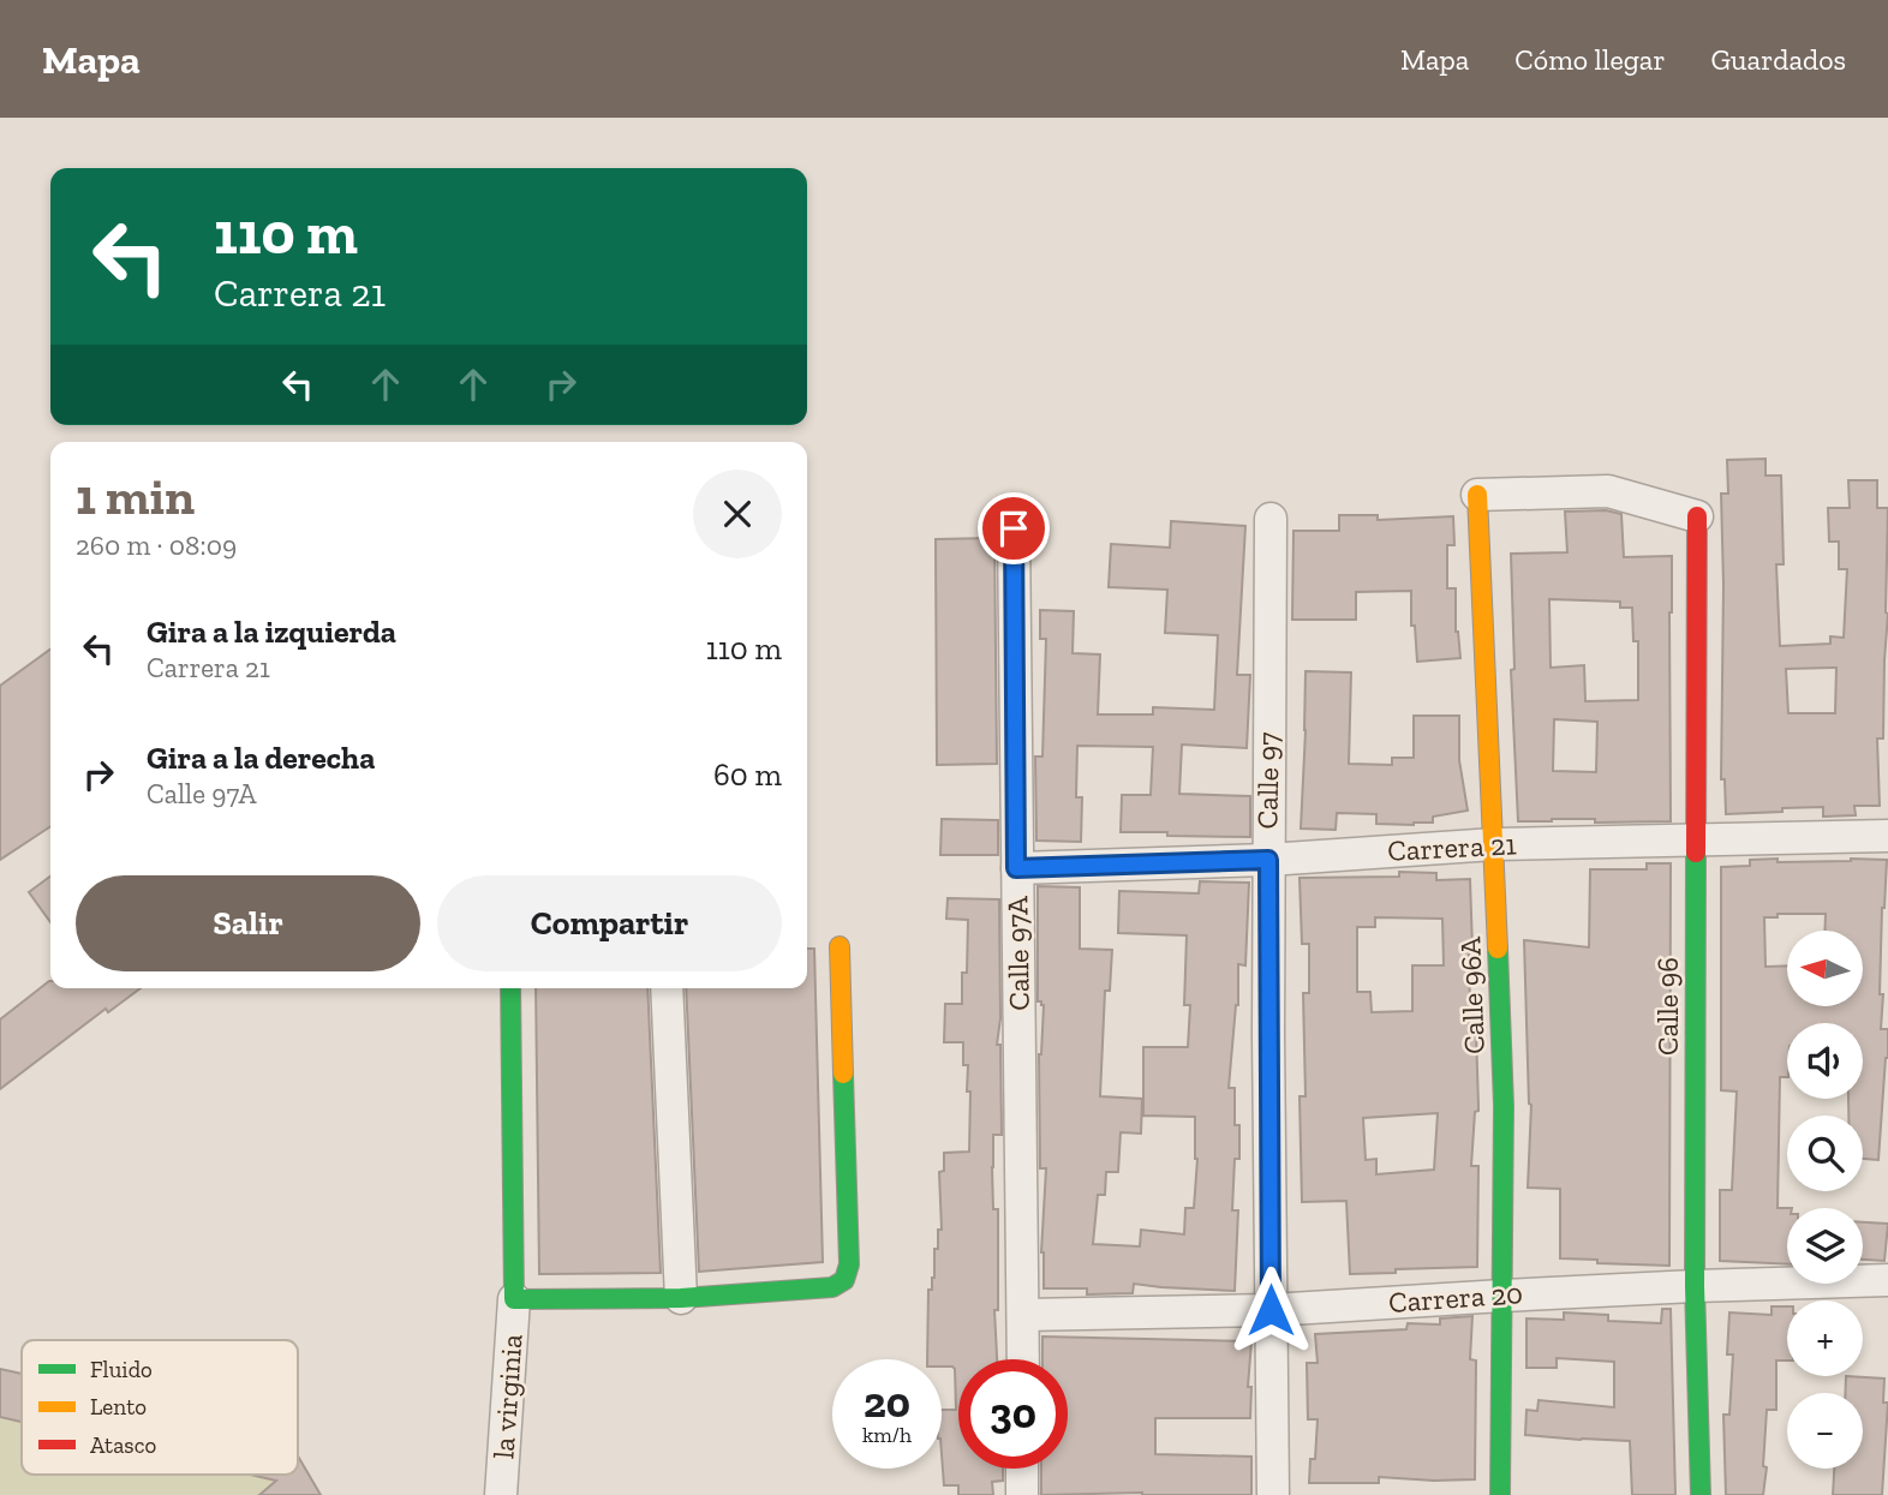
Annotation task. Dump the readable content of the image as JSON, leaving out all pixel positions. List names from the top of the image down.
{
  "streets": {
    "street": [
      "Calle 97",
      "Carrera 21",
      "Calle 97A",
      "Calle 96A",
      "Calle 96",
      "Carrera 20",
      "la virginia"
    ]
  },
  "crossings": [
    ["Calle 97", "Carrera 21"],
    ["Calle 97", "Carrera 20"],
    ["Carrera 21", "Calle 97A"],
    ["Carrera 21", "Calle 96A"],
    ["Carrera 21", "Calle 96"],
    ["Calle 97A", "Carrera 20"],
    ["Calle 96A", "Carrera 20"],
    ["Calle 96", "Carrera 20"]
  ],
  "legend": ["Fluido", "Lento", "Atasco"],
  "north": "left",
  "page": {
    "header": "Mapa",
    "nav": ["Mapa", "Cómo llegar", "Guardados"],
    "turn": ["110 m", "Carrera 21"],
    "heading": ["1 min", "260 m · 08:09"],
    "list": [
      {
        "name": "Gira a la izquierda",
        "note": "Carrera 21",
        "value": "110 m"
      },
      {
        "name": "Gira a la derecha",
        "note": "Calle 97A",
        "value": "60 m"
      }
    ],
    "buttons": ["Salir", "Compartir"],
    "map_buttons": ["+", "−"],
    "speed": "20 km/h",
    "limit": "30"
  }
}
